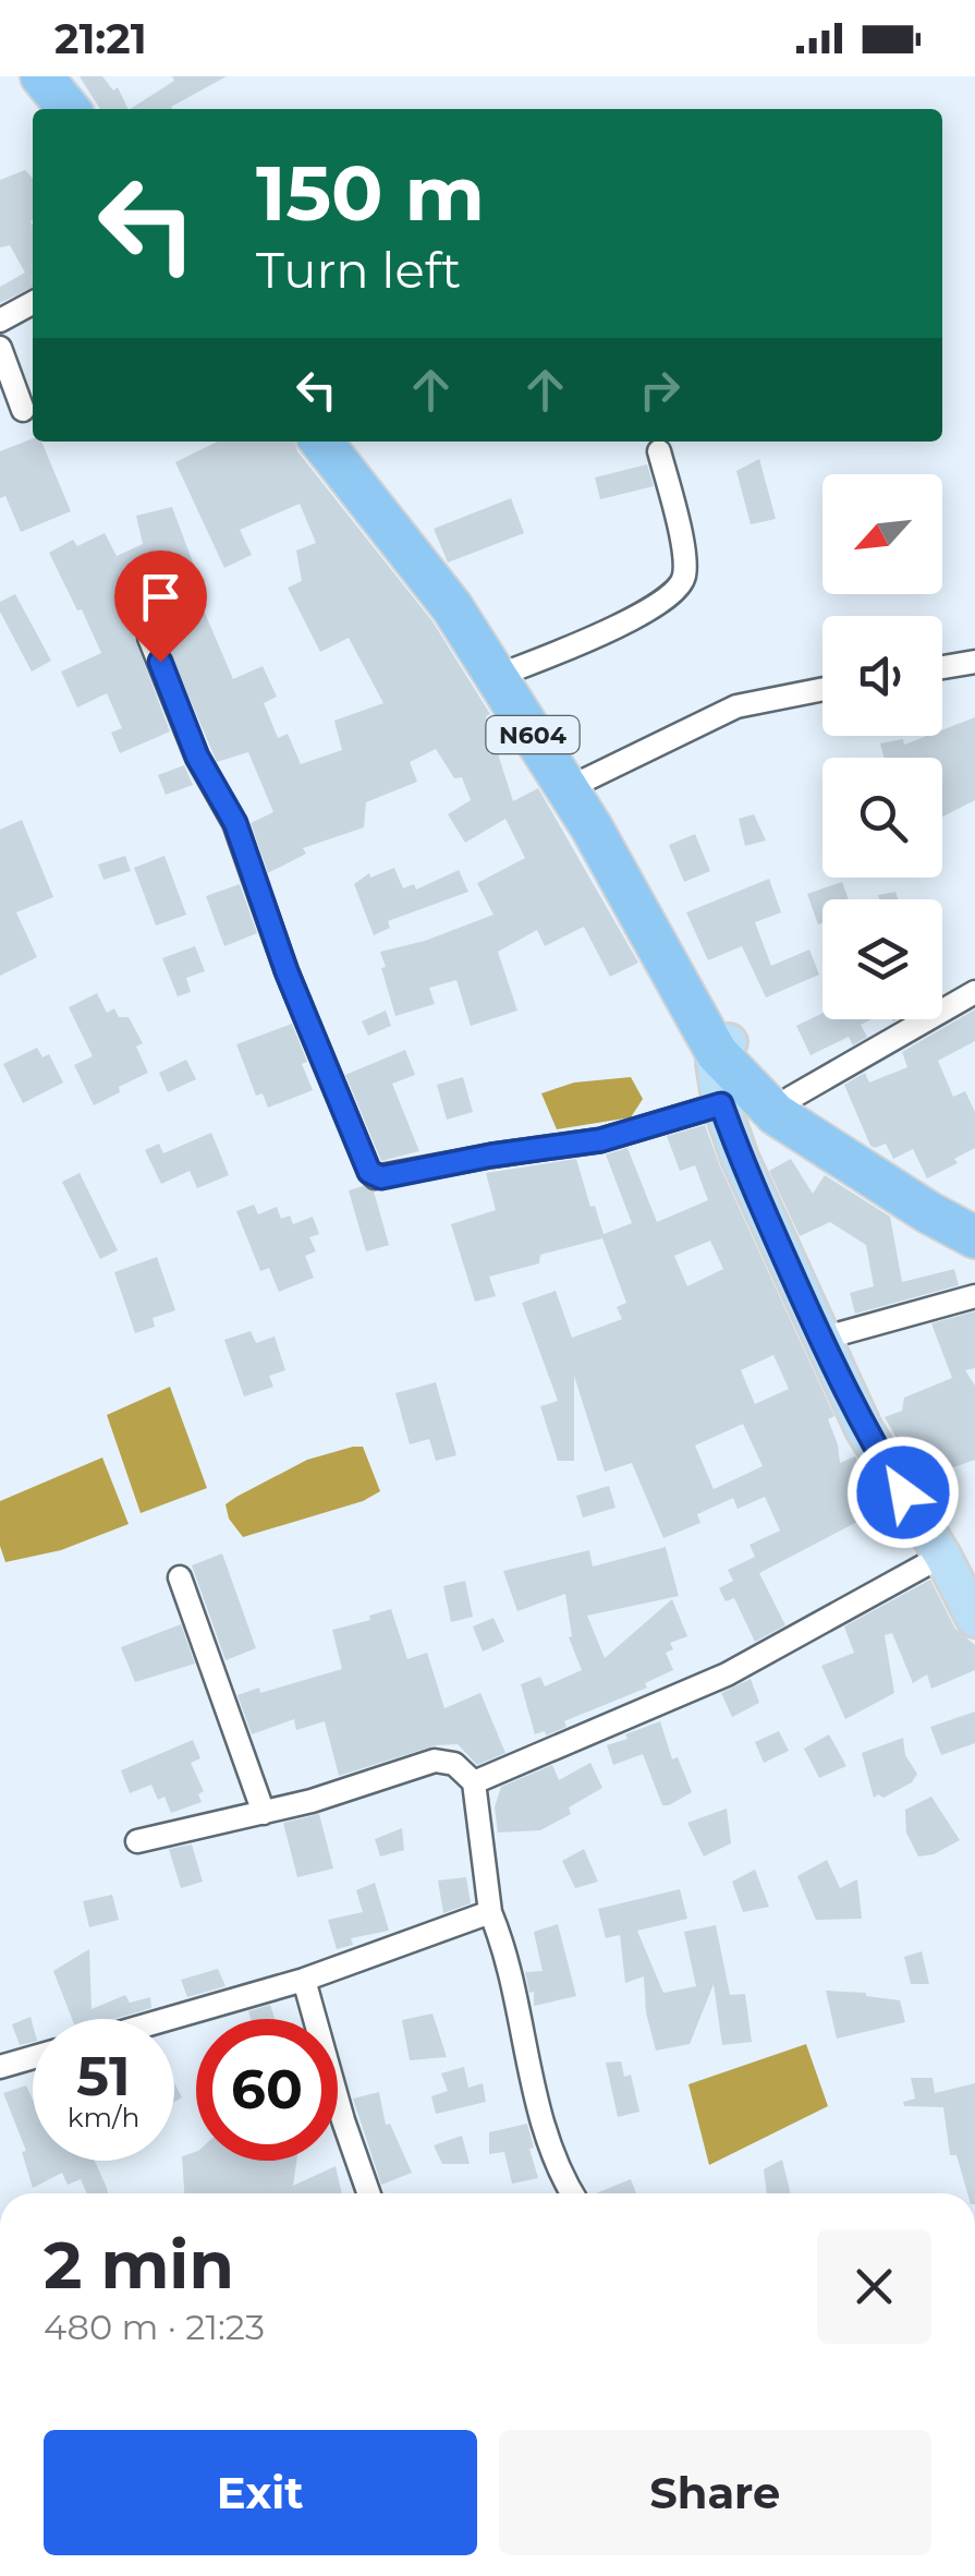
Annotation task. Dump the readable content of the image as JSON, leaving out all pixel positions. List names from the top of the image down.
{
  "streets": {
    "highway": ["N604"]
  },
  "north": "bottom left",
  "page": {
    "status": "21:21",
    "turn": ["150 m", "Turn left"],
    "speed": "51 km/h",
    "limit": "60",
    "heading": ["2 min", "480 m · 21:23"],
    "buttons": ["Exit", "Share"]
  }
}
